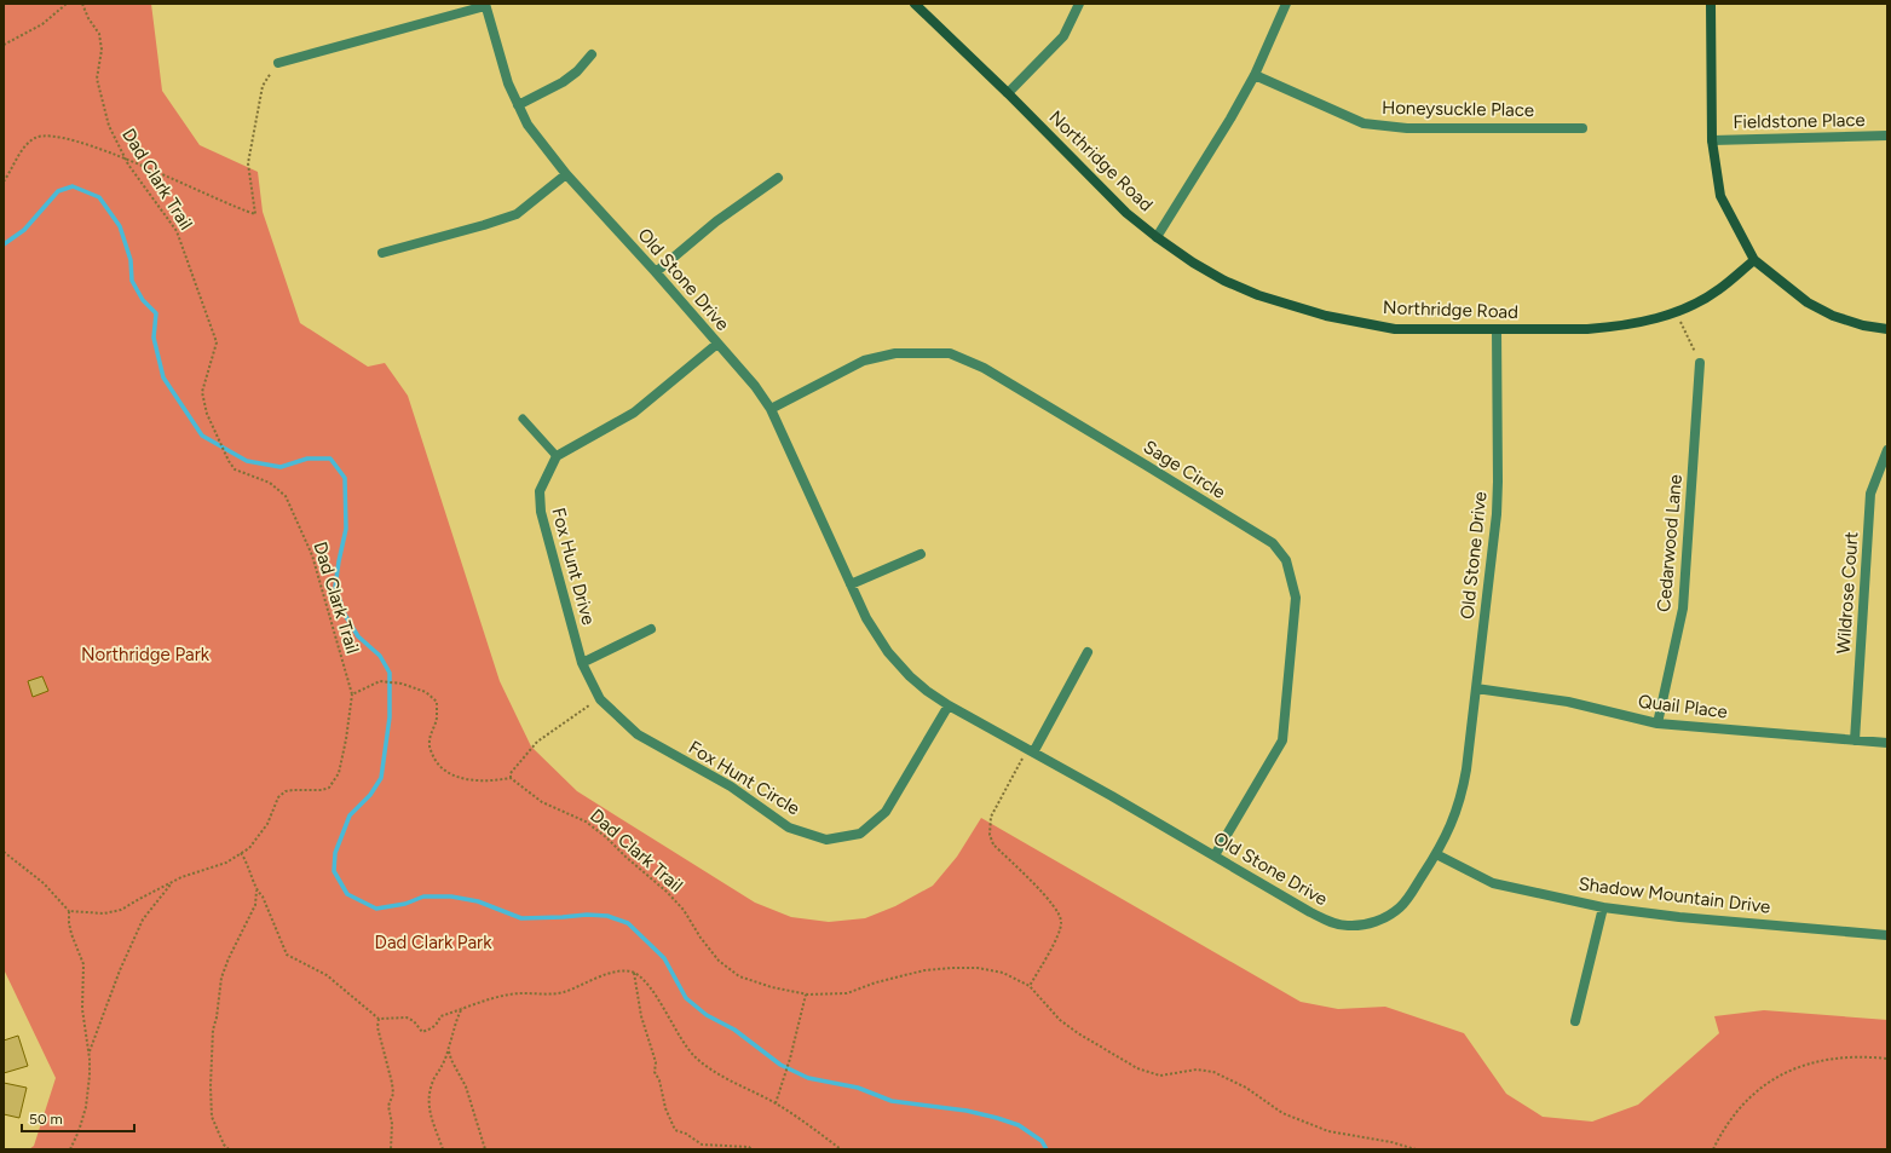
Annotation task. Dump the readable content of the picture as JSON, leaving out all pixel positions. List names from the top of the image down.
{
  "streets": {
    "street": [
      "Honeysuckle Place",
      "Fieldstone Place",
      "Northridge Road",
      "Old Stone Drive",
      "Sage Circle",
      "Cedarwood Lane",
      "Fox Hunt Drive",
      "Wildrose Court",
      "Quail Place",
      "Fox Hunt Circle",
      "Shadow Mountain Drive"
    ],
    "path": ["Dad Clark Trail"]
  },
  "crossings": [
    ["Northridge Road", "Old Stone Drive"],
    ["Old Stone Drive", "Sage Circle"],
    ["Old Stone Drive", "Quail Place"],
    ["Old Stone Drive", "Fox Hunt Circle"],
    ["Old Stone Drive", "Shadow Mountain Drive"],
    ["Cedarwood Lane", "Quail Place"],
    ["Fox Hunt Drive", "Fox Hunt Circle"],
    ["Wildrose Court", "Quail Place"]
  ],
  "parks": ["Northridge Park", "Dad Clark Park"],
  "scale_bar": "50 m"
}
